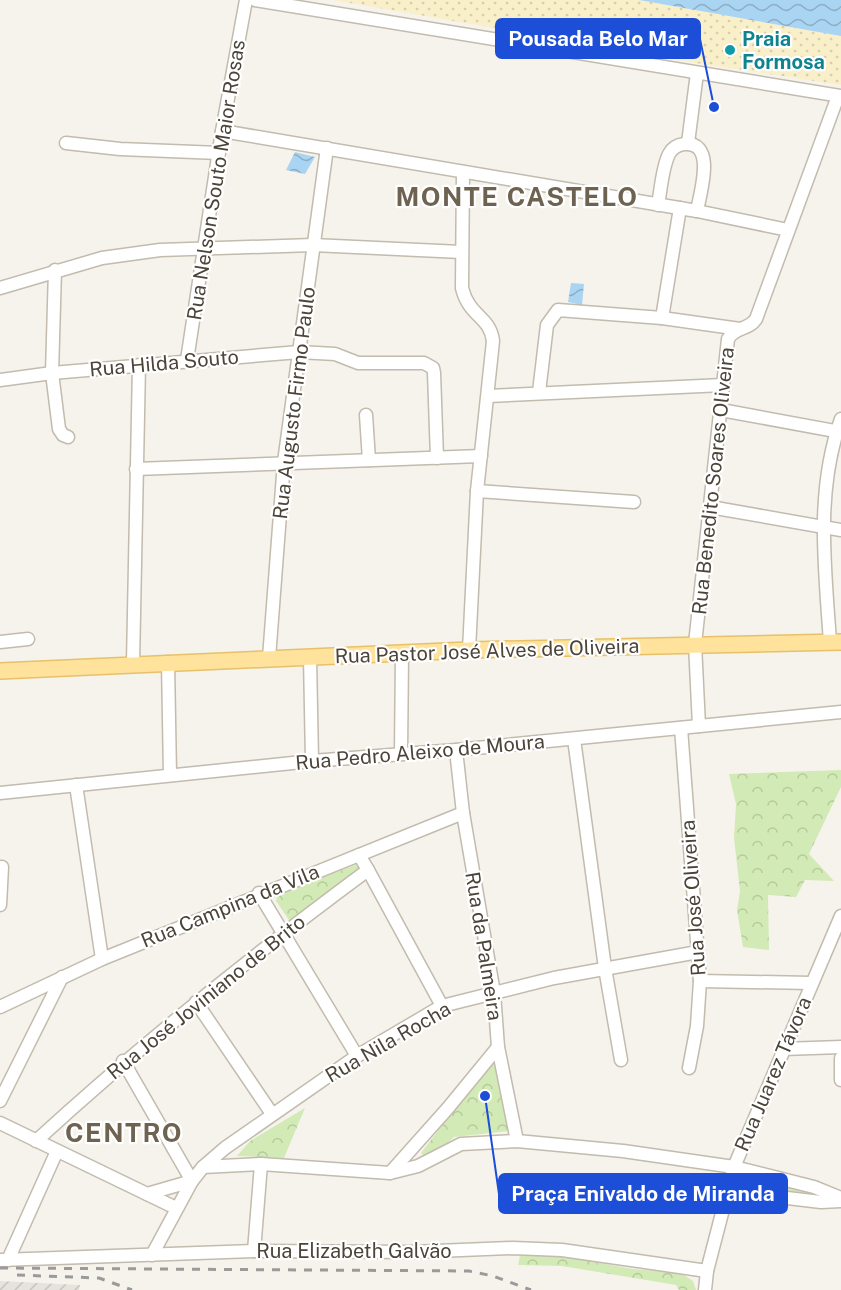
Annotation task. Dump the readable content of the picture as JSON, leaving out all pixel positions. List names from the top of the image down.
{
  "streets": {
    "main road": ["Rua Pastor José Alves de Oliveira"],
    "street": [
      "Rua Nelson Souto Maior Rosas",
      "Rua Hilda Souto",
      "Rua Augusto Firmo Paulo",
      "Rua Benedito Soares Oliveira",
      "Rua Pedro Aleixo de Moura",
      "Rua José Oliveira",
      "Rua Campina da Vila",
      "Rua da Palmeira",
      "Rua José Joviniano de Brito",
      "Rua Nila Rocha",
      "Rua Juarez Távora",
      "Rua Elizabeth Galvão"
    ]
  },
  "crossings": [
    ["Rua Nelson Souto Maior Rosas", "Rua Hilda Souto"],
    ["Rua Hilda Souto", "Rua Augusto Firmo Paulo"],
    ["Rua Augusto Firmo Paulo", "Rua Pastor José Alves de Oliveira"],
    ["Rua Benedito Soares Oliveira", "Rua Pastor José Alves de Oliveira"],
    ["Rua Benedito Soares Oliveira", "Rua Pedro Aleixo de Moura"],
    ["Rua Pedro Aleixo de Moura", "Rua José Oliveira"],
    ["Rua Pedro Aleixo de Moura", "Rua da Palmeira"],
    ["Rua José Oliveira", "Rua Nila Rocha"],
    ["Rua Campina da Vila", "Rua da Palmeira"],
    ["Rua da Palmeira", "Rua Nila Rocha"],
    ["Rua Nila Rocha", "Rua Elizabeth Galvão"],
    ["Rua Juarez Távora", "Rua Elizabeth Galvão"]
  ],
  "districts": ["MONTE CASTELO", "CENTRO"],
  "places": ["Praia Formosa", "Pousada Belo Mar", "Praça Enivaldo de Miranda"]
}
